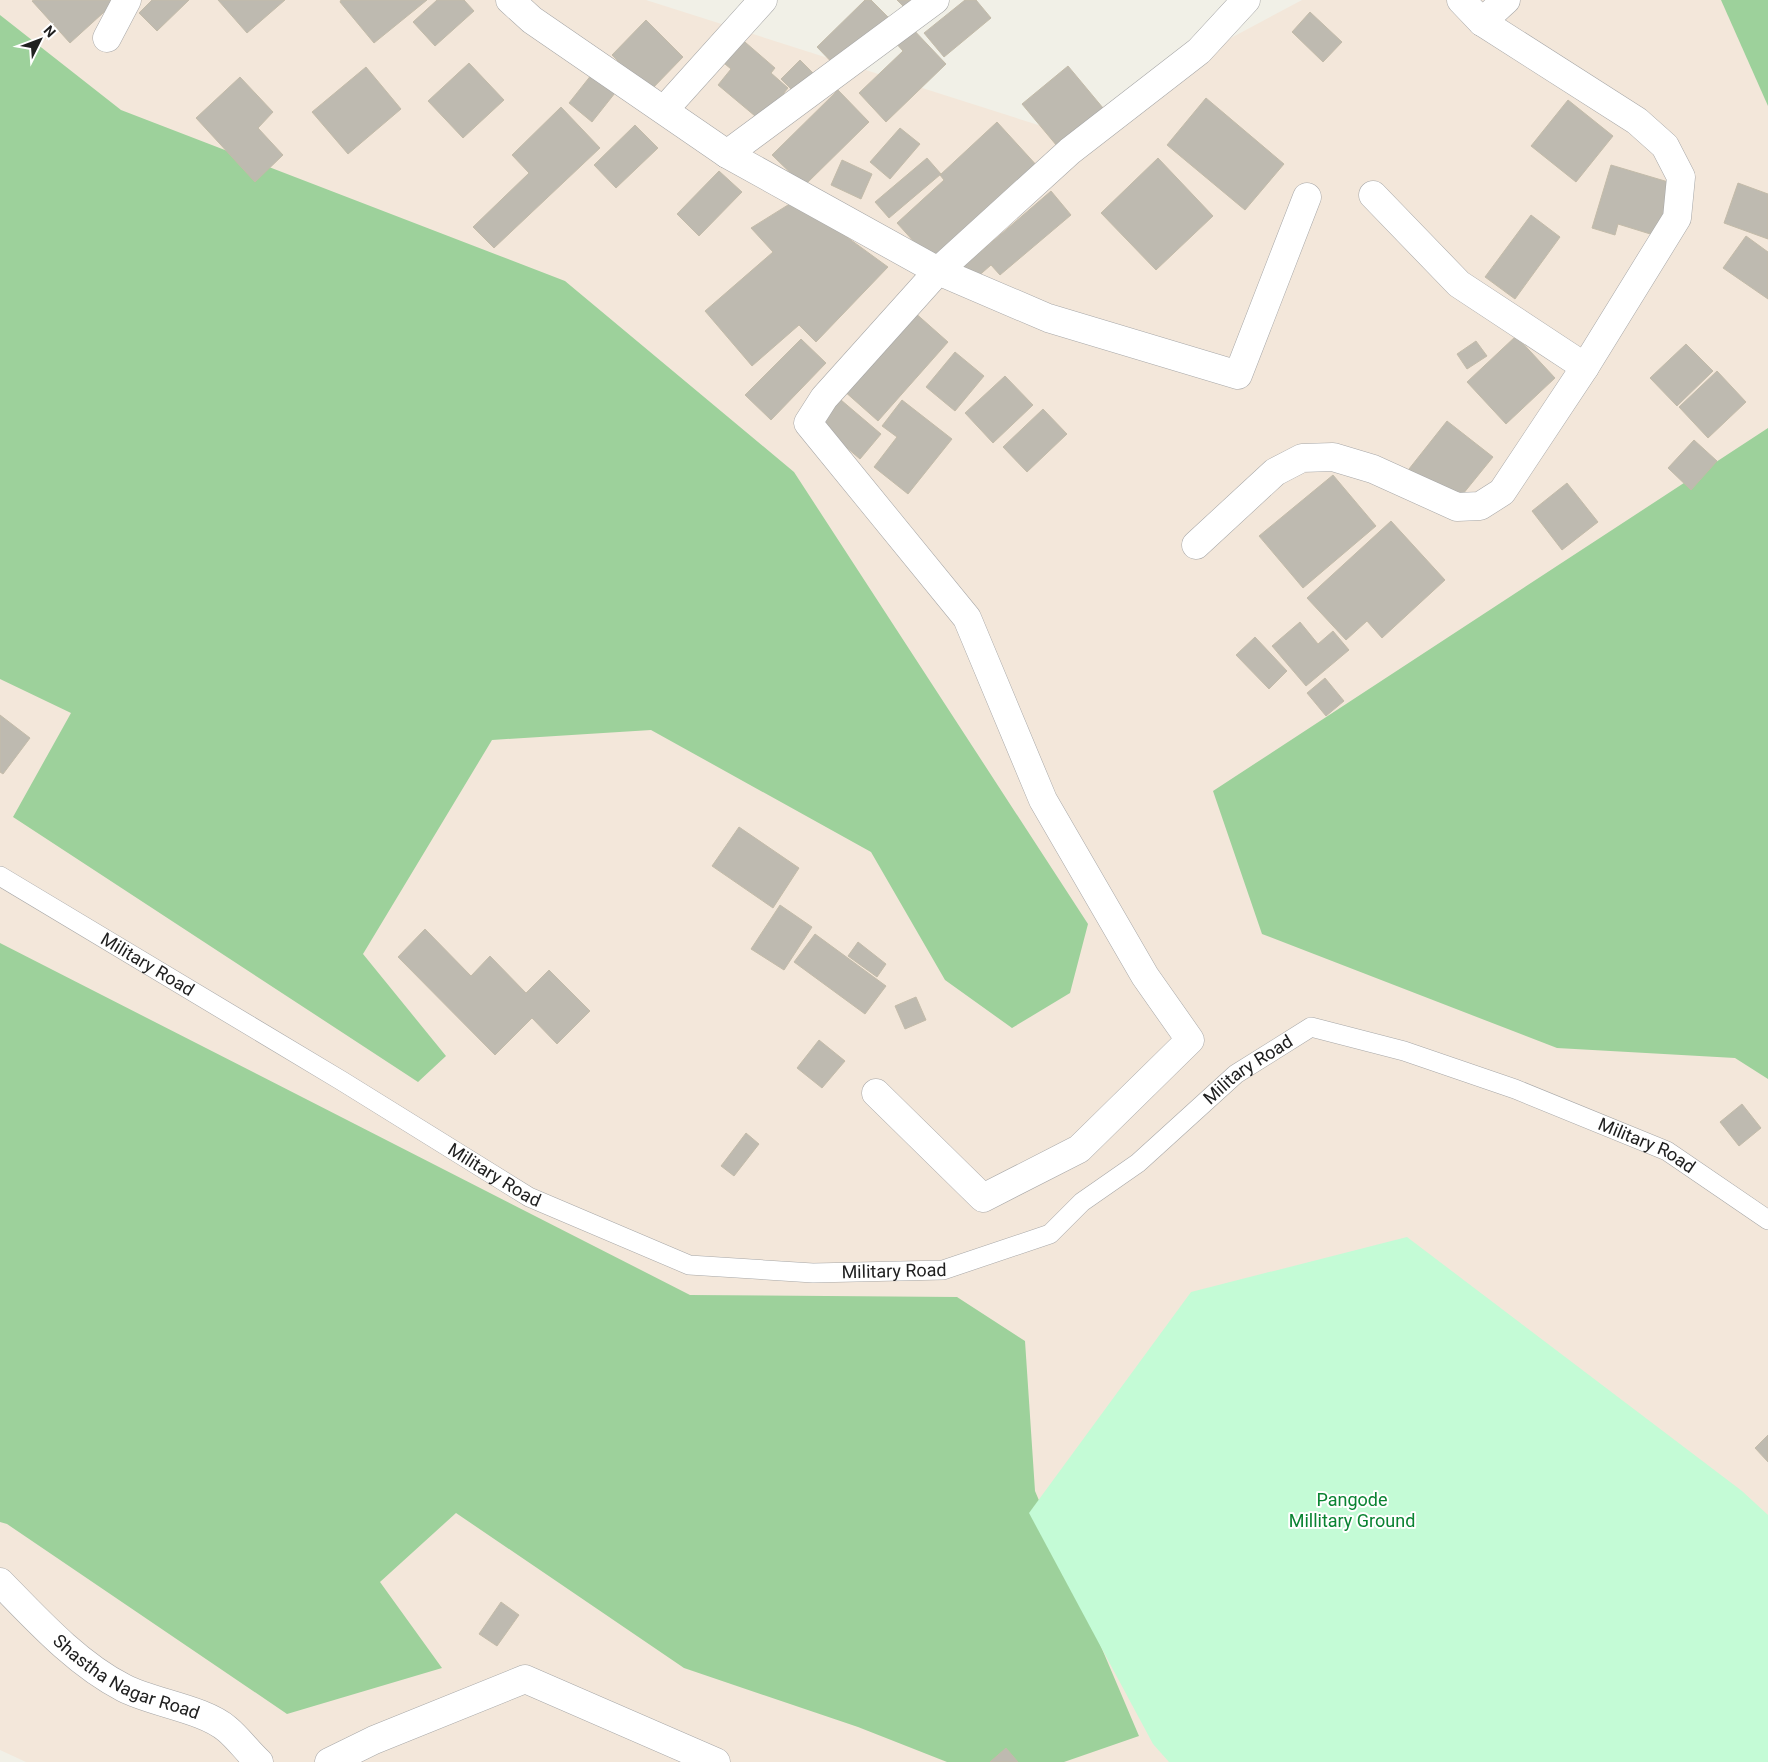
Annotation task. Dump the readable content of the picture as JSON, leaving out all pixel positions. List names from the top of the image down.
{
  "streets": {
    "street": ["Shastha Nagar Road"],
    "lane": ["Military Road"]
  },
  "parks": ["Pangode Millitary Ground"],
  "north": "top right"
}
